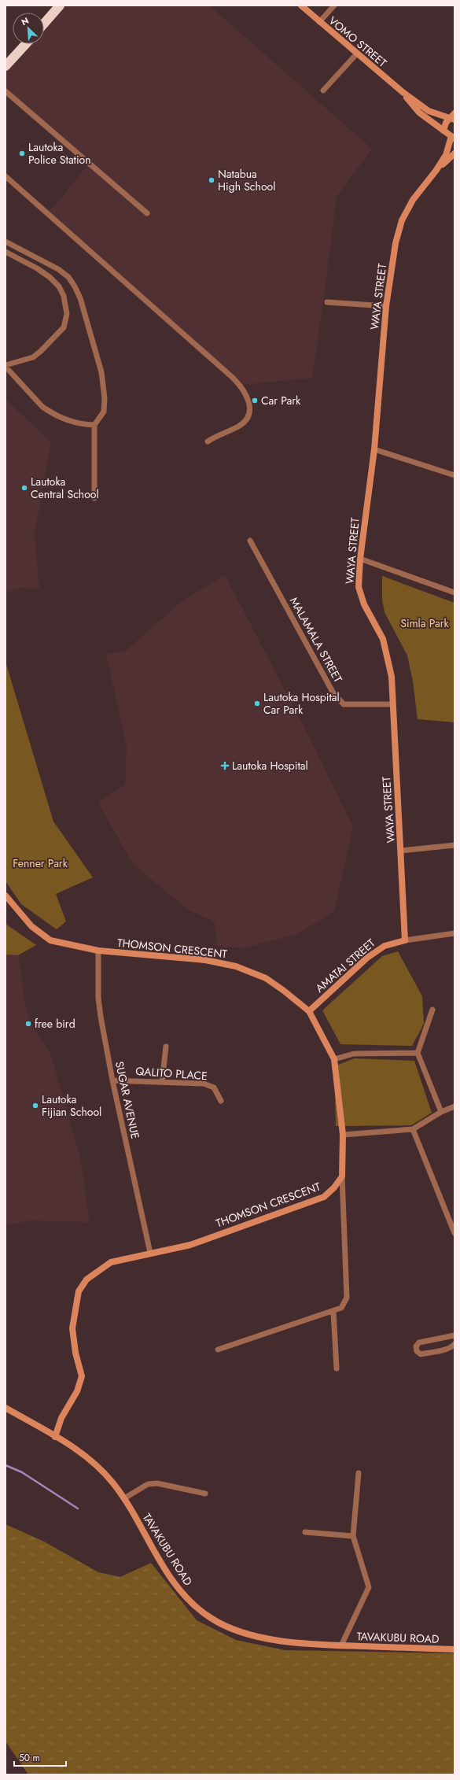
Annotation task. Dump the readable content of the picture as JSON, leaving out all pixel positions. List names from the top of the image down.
{
  "streets": {
    "main road": [
      "VOMO STREET",
      "WAYA STREET",
      "THOMSON CRESCENT",
      "AMATAI STREET",
      "TAVAKUBU ROAD"
    ],
    "street": ["MALAMALA STREET", "QALITO PLACE", "SUGAR AVENUE"]
  },
  "crossings": [
    ["VOMO STREET", "WAYA STREET"],
    ["WAYA STREET", "MALAMALA STREET"],
    ["WAYA STREET", "AMATAI STREET"],
    ["THOMSON CRESCENT", "AMATAI STREET"],
    ["THOMSON CRESCENT", "SUGAR AVENUE"],
    ["THOMSON CRESCENT", "TAVAKUBU ROAD"],
    ["QALITO PLACE", "SUGAR AVENUE"]
  ],
  "parks": ["Simla Park", "Fenner Park"],
  "places": {
    "other": [
      "Lautoka Police Station",
      "Natabua High School",
      "Car Park",
      "Lautoka Central School",
      "Lautoka Hospital Car Park",
      "free bird",
      "Lautoka Fijian School"
    ],
    "health": ["Lautoka Hospital"]
  },
  "scale_bar": "50 m",
  "north": "top left"
}
